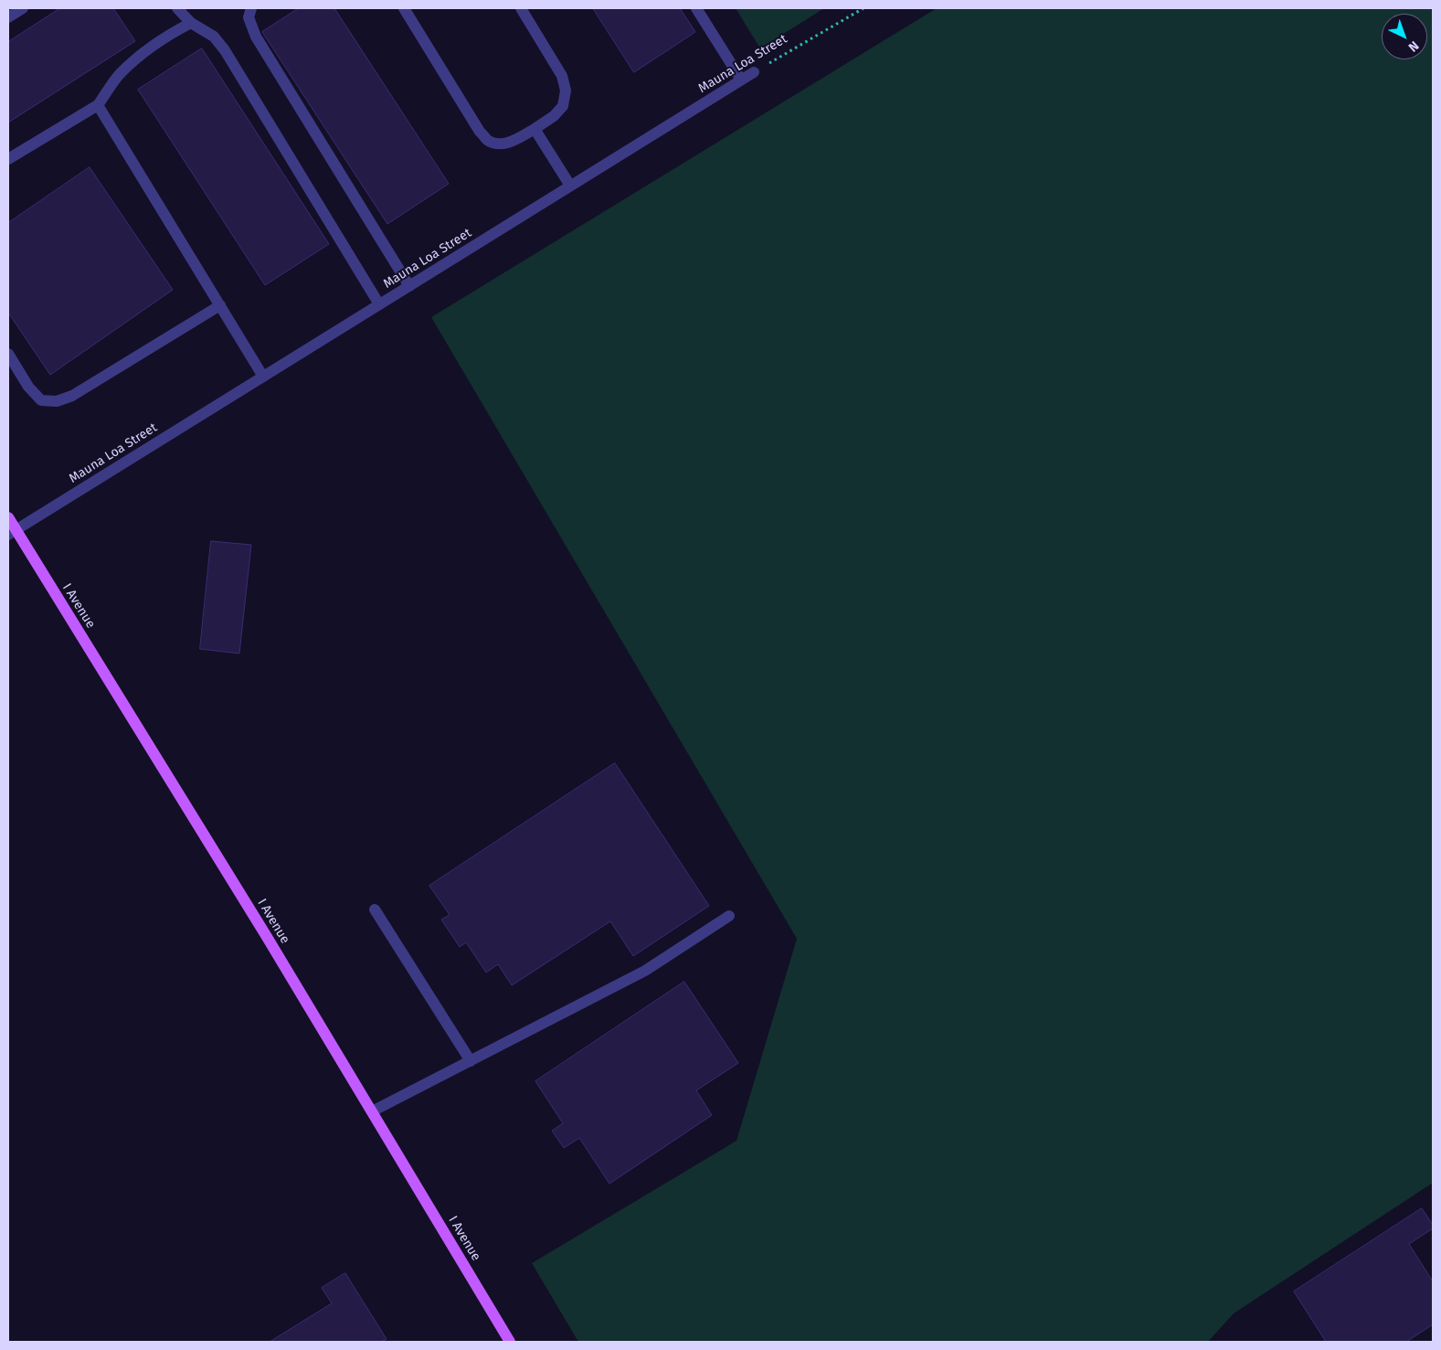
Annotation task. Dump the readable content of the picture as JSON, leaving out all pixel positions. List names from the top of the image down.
{
  "streets": {
    "main road": ["I Avenue"],
    "street": ["Mauna Loa Street"]
  },
  "crossings": [
    ["Mauna Loa Street", "I Avenue"]
  ],
  "north": "bottom right"
}
